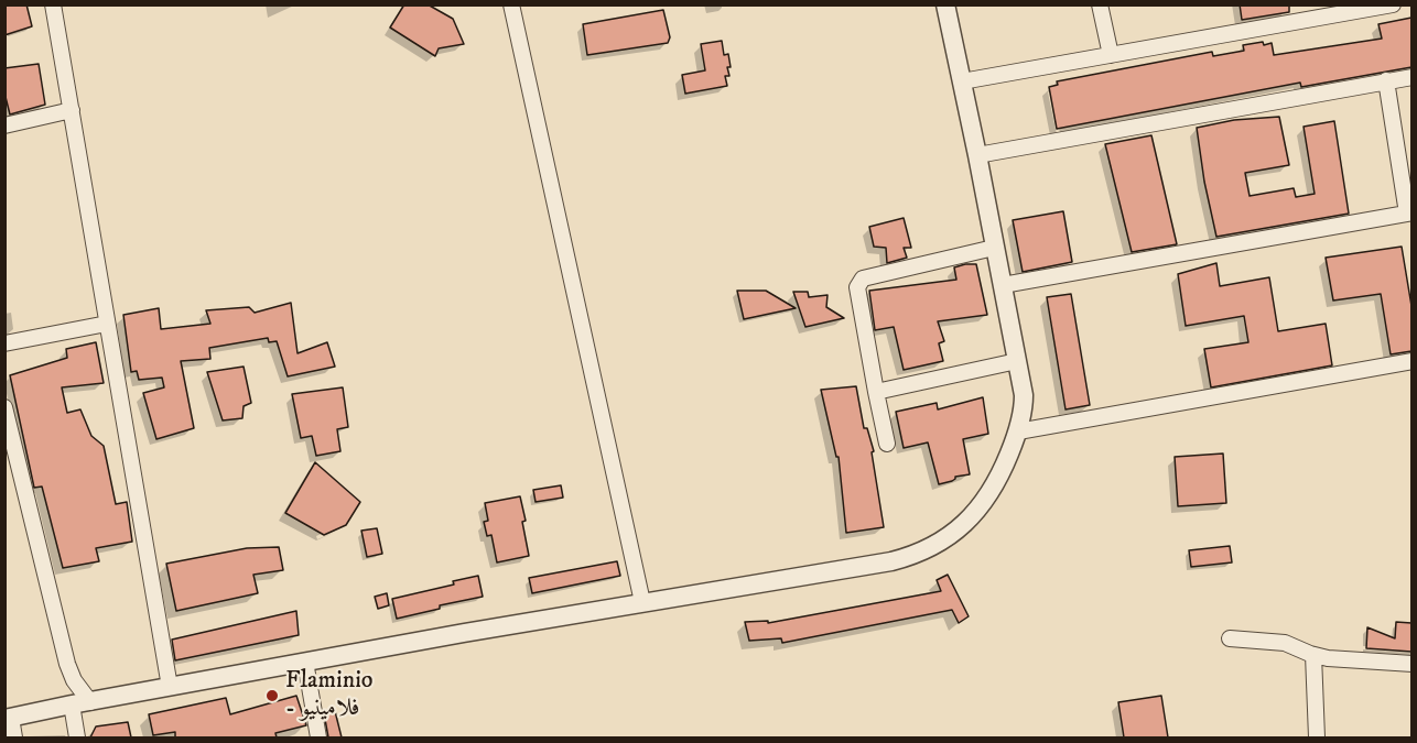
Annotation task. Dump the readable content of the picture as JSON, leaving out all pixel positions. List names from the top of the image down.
{
  "places": ["Flaminio - فلامينيو"]
}
